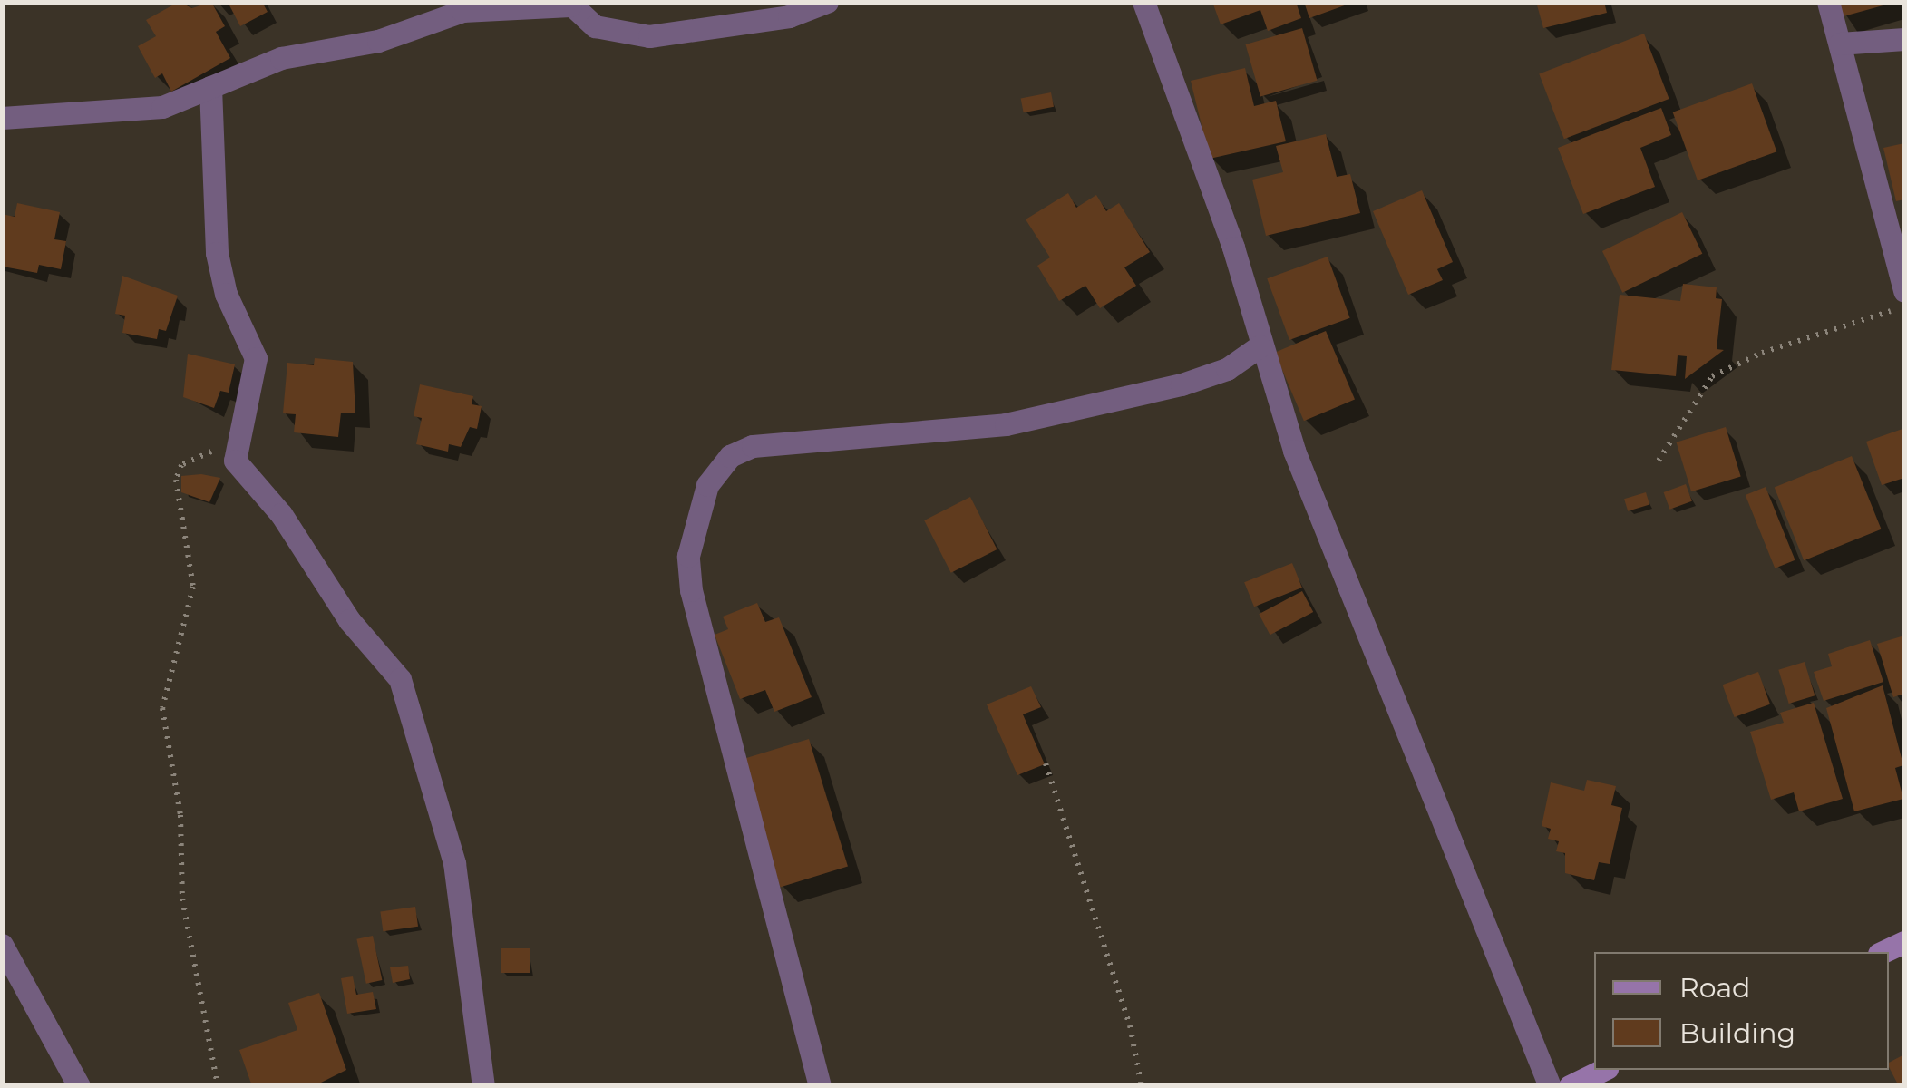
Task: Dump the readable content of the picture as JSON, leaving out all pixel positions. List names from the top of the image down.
{
  "legend": ["Road", "Building"]
}
